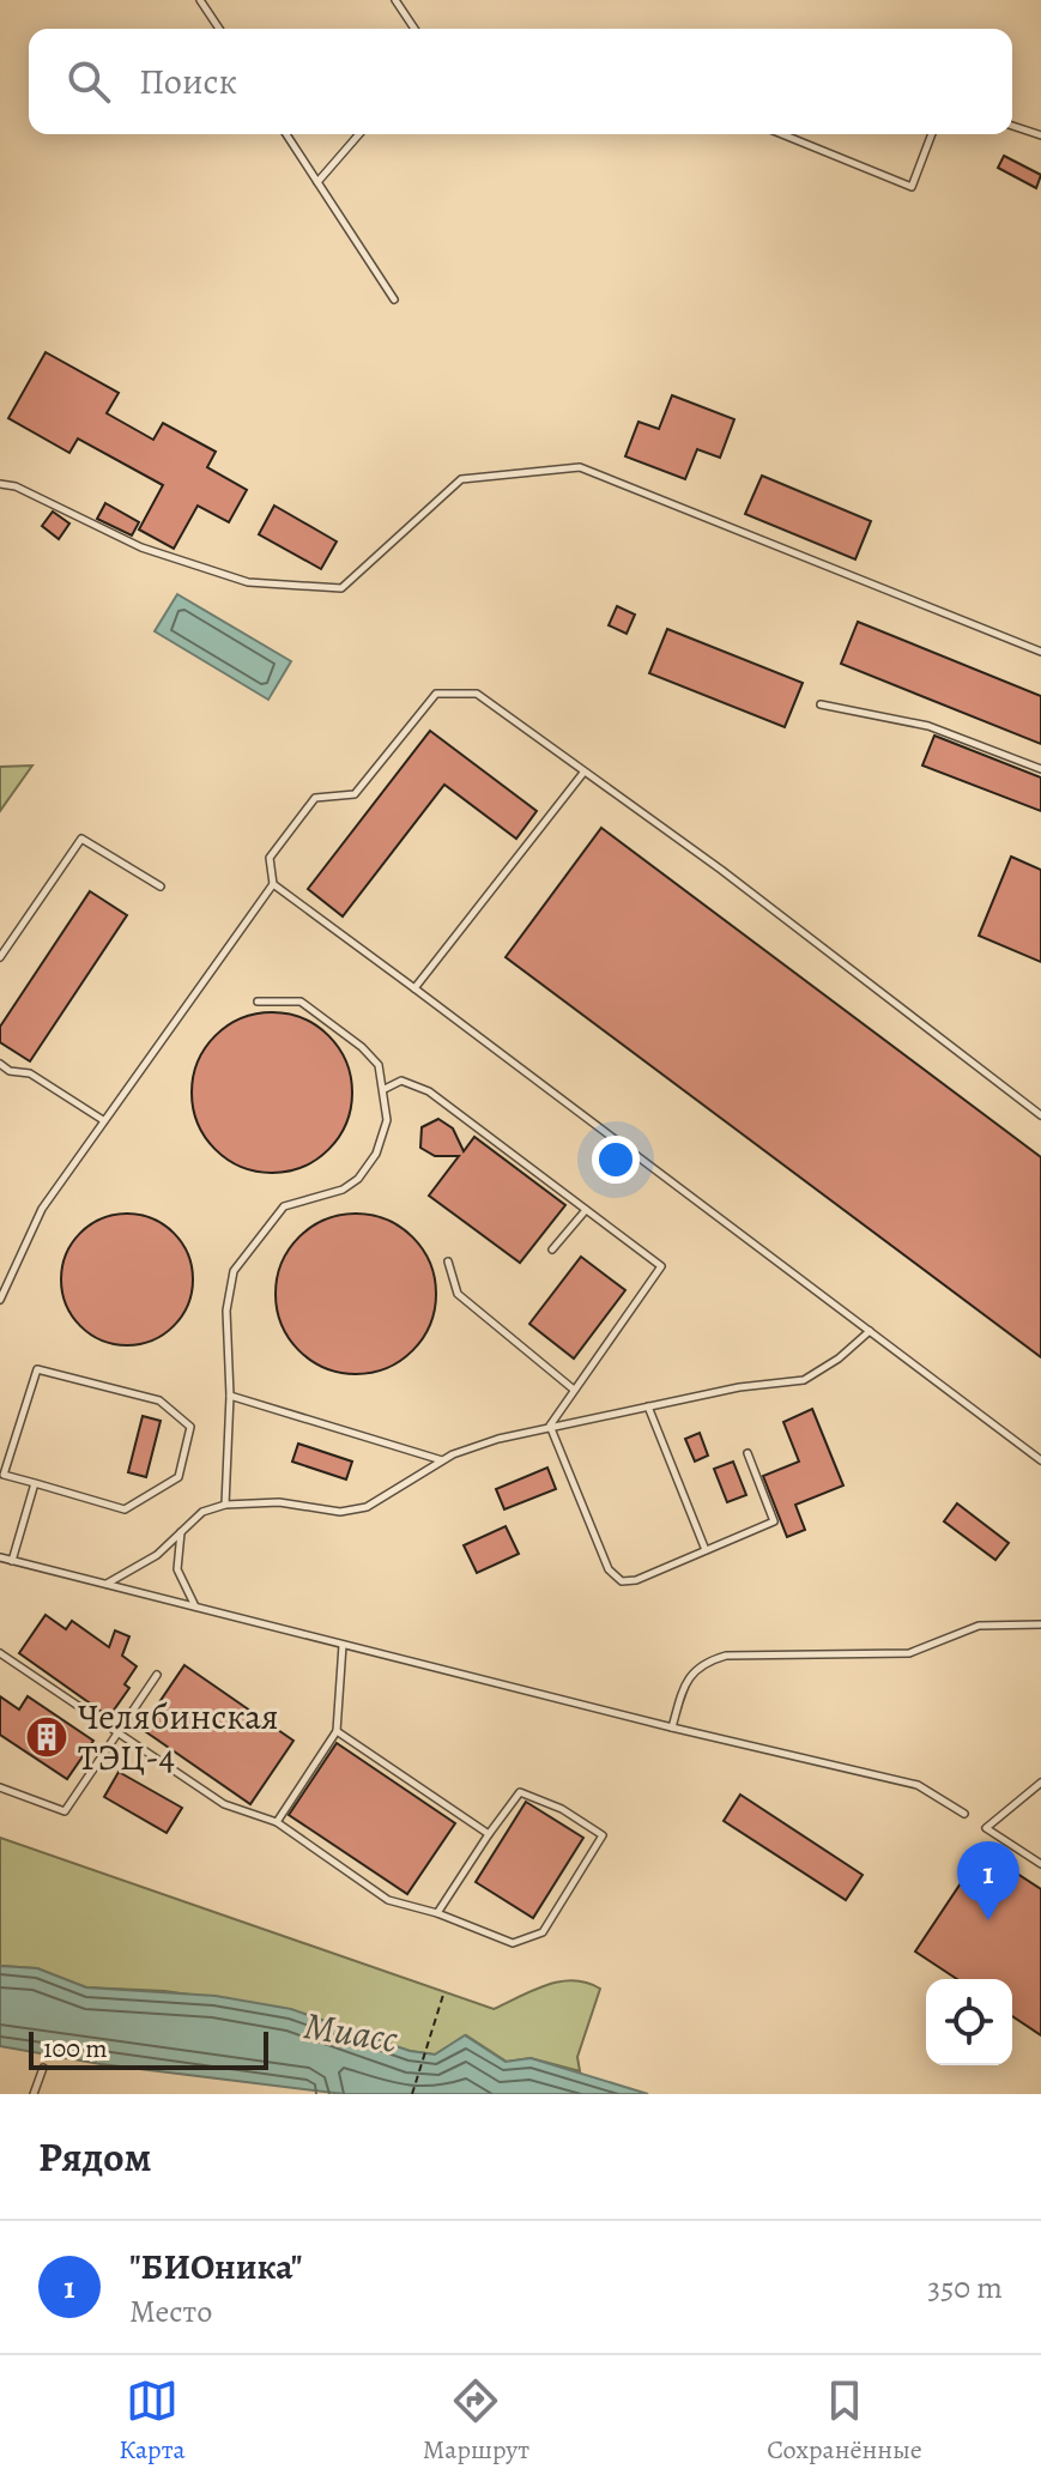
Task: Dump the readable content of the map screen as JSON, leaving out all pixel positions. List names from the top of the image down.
{
  "water": ["Миасс"],
  "places": {
    "building": ["Челябинская ТЭЦ-4"]
  },
  "scale_bar": "100 m",
  "page": {
    "search": "Поиск",
    "pins": "1",
    "scale": "100 m",
    "heading": "Рядом",
    "list": [
      {
        "mark": "1",
        "name": "\"БИОника\"",
        "note": "Место",
        "value": "350 m"
      }
    ],
    "nav": ["Карта", "Маршрут", "Сохранённые"]
  }
}
